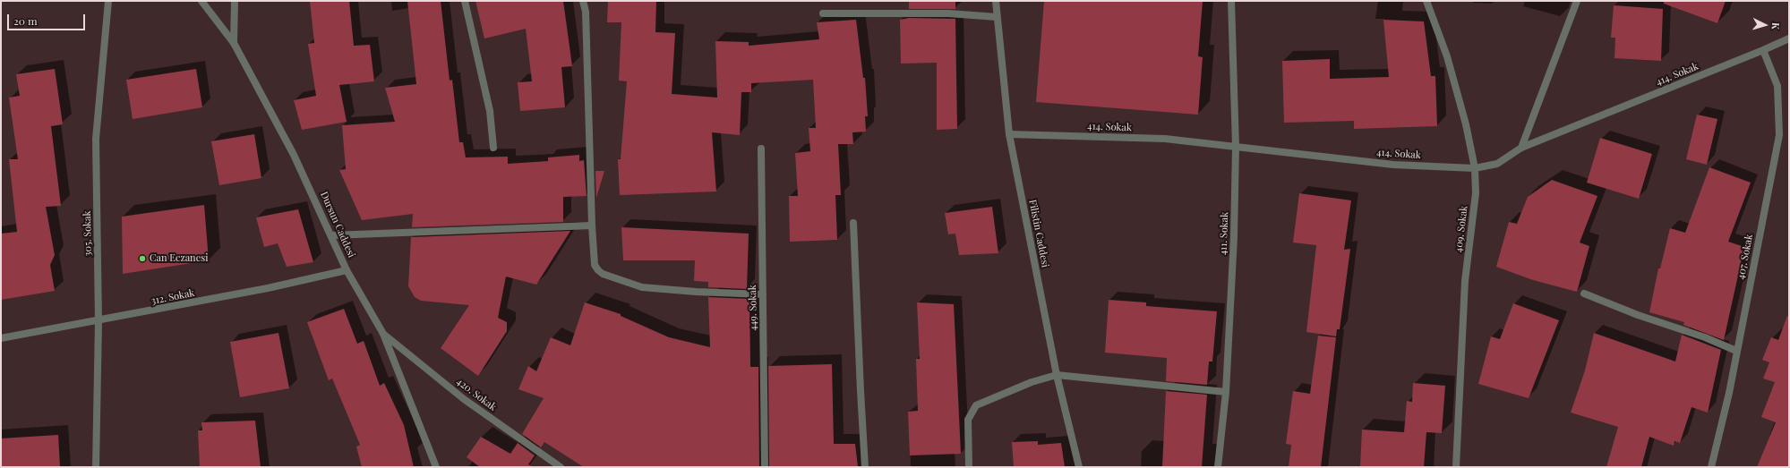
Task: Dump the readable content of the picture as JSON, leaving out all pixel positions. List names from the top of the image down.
{
  "streets": {
    "street": [
      "414. Sokak",
      "Dursun Caddesi",
      "409. Sokak",
      "305. Sokak",
      "Filistin Caddesi",
      "411. Sokak",
      "407. Sokak",
      "312. Sokak",
      "449. Sokak",
      "420. Sokak"
    ]
  },
  "crossings": [
    ["414. Sokak", "409. Sokak"],
    ["414. Sokak", "Filistin Caddesi"],
    ["414. Sokak", "411. Sokak"],
    ["414. Sokak", "407. Sokak"],
    ["Dursun Caddesi", "312. Sokak"],
    ["Dursun Caddesi", "420. Sokak"],
    ["305. Sokak", "312. Sokak"]
  ],
  "places": ["Can Eczanesi"],
  "scale_bar": "20 m",
  "north": "right"
}
